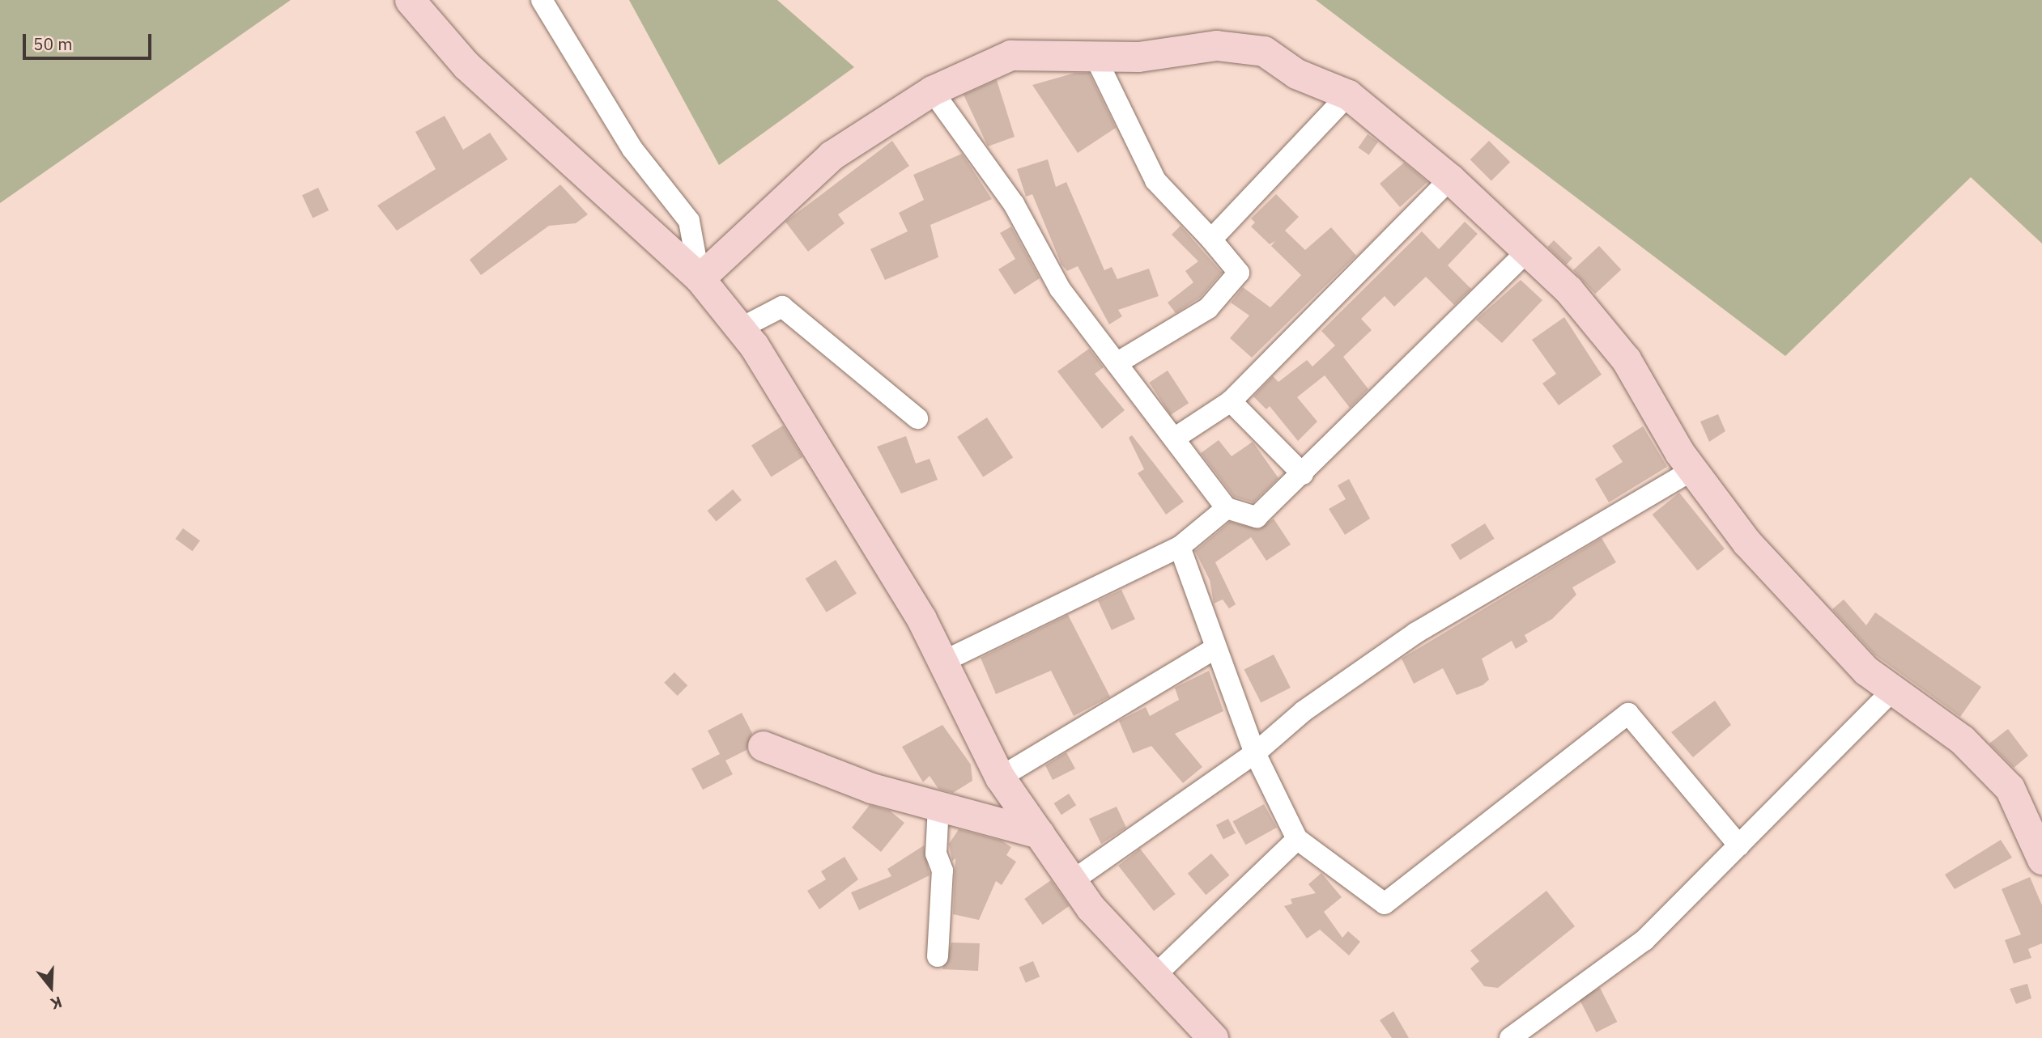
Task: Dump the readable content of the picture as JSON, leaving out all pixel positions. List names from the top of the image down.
{
  "scale_bar": "50 m",
  "north": "bottom"
}
